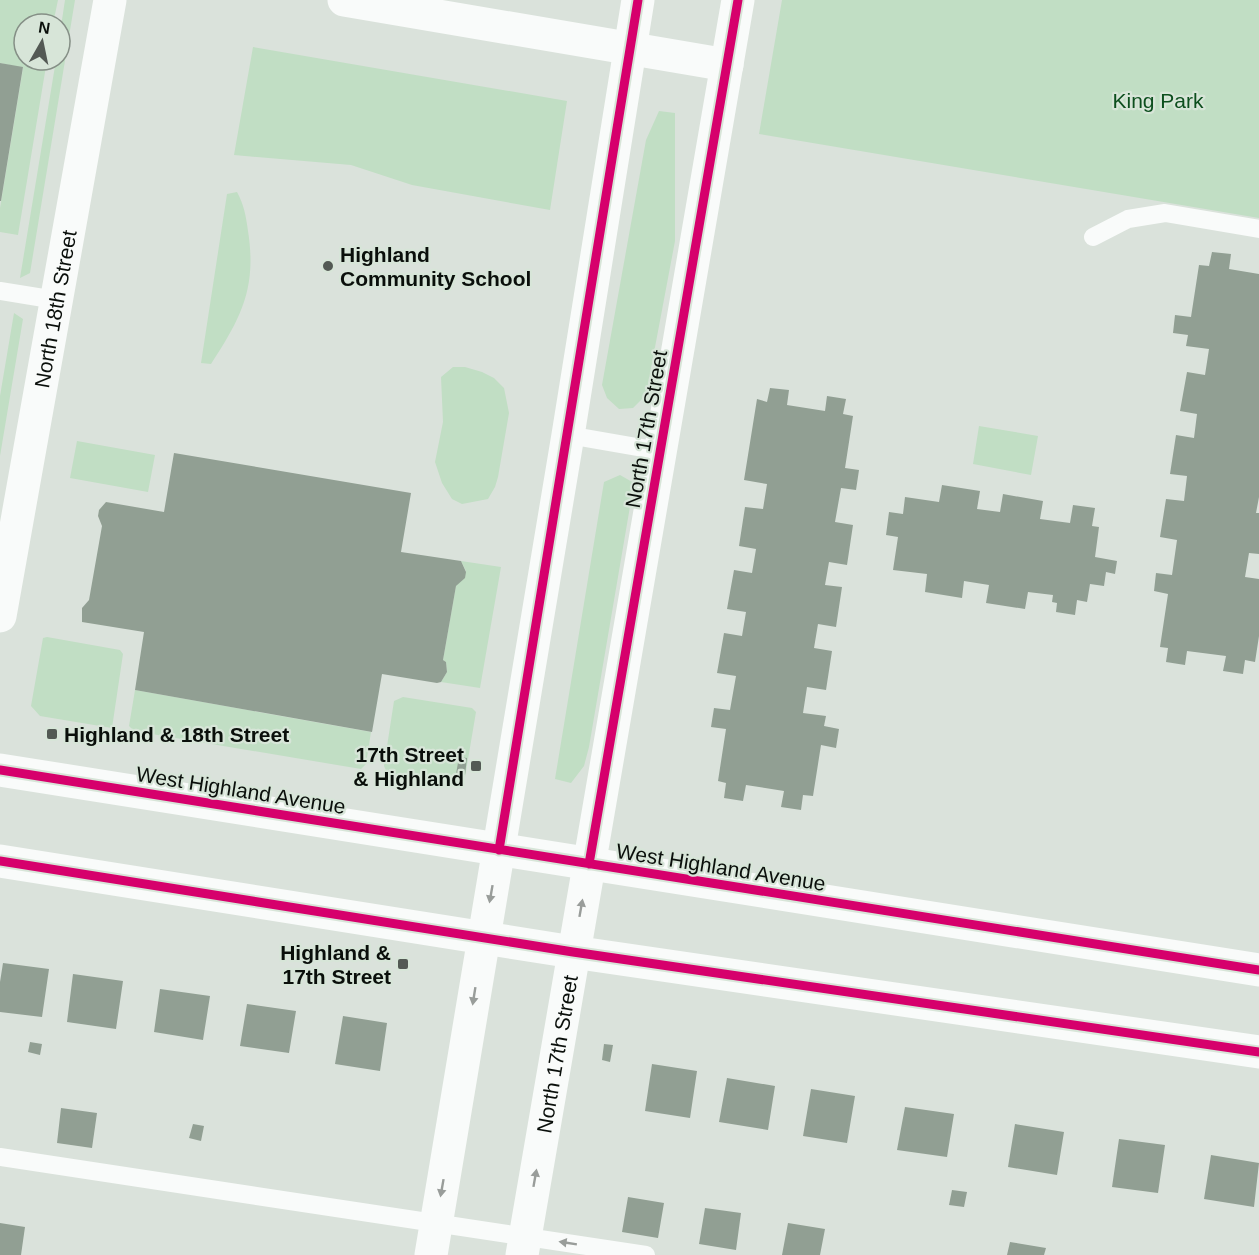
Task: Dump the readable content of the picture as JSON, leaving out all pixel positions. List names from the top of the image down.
{
  "streets": {
    "main road": ["North 18th Street", "North 17th Street", "West Highland Avenue"]
  },
  "crossings": [
    ["North 17th Street", "West Highland Avenue"]
  ],
  "parks": ["King Park"],
  "places": {
    "other": ["Highland Community School"],
    "transit": ["Highland & 18th Street", "17th Street & Highland", "Highland & 17th Street"]
  },
  "north": "top"
}
